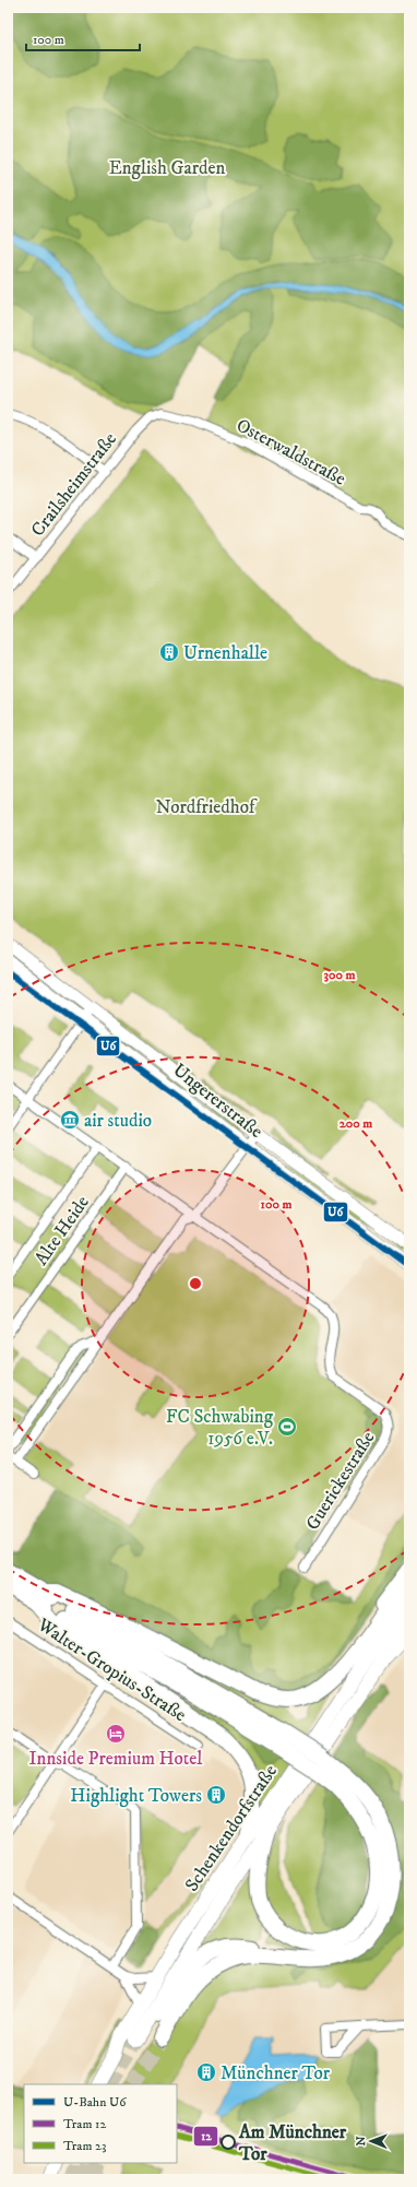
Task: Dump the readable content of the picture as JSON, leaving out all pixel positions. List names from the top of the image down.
{
  "streets": {
    "highway": ["Schenkendorfstraße"],
    "main road": ["Ungererstraße"],
    "street": [
      "Osterwaldstraße",
      "Crailsheimstraße",
      "Alte Heide",
      "Guerickestraße",
      "Walter-Gropius-Straße"
    ]
  },
  "crossings": [
    ["Osterwaldstraße", "Crailsheimstraße"]
  ],
  "parks": ["English Garden", "Nordfriedhof"],
  "places": {
    "building": ["Urnenhalle", "Highlight Towers", "Münchner Tor"],
    "museum": ["air studio"],
    "sports": ["FC Schwabing 1956 e.V."],
    "hotel": ["Innside Premium Hotel"],
    "other": ["Am Münchner Tor"]
  },
  "lines": ["metro line U6", "tram line 12", "tram line 23"],
  "legend": ["U-Bahn U6", "Tram 12", "Tram 23"],
  "scale_bar": "100 m",
  "north": "left",
  "rings": ["300 m", "200 m", "100 m"]
}
